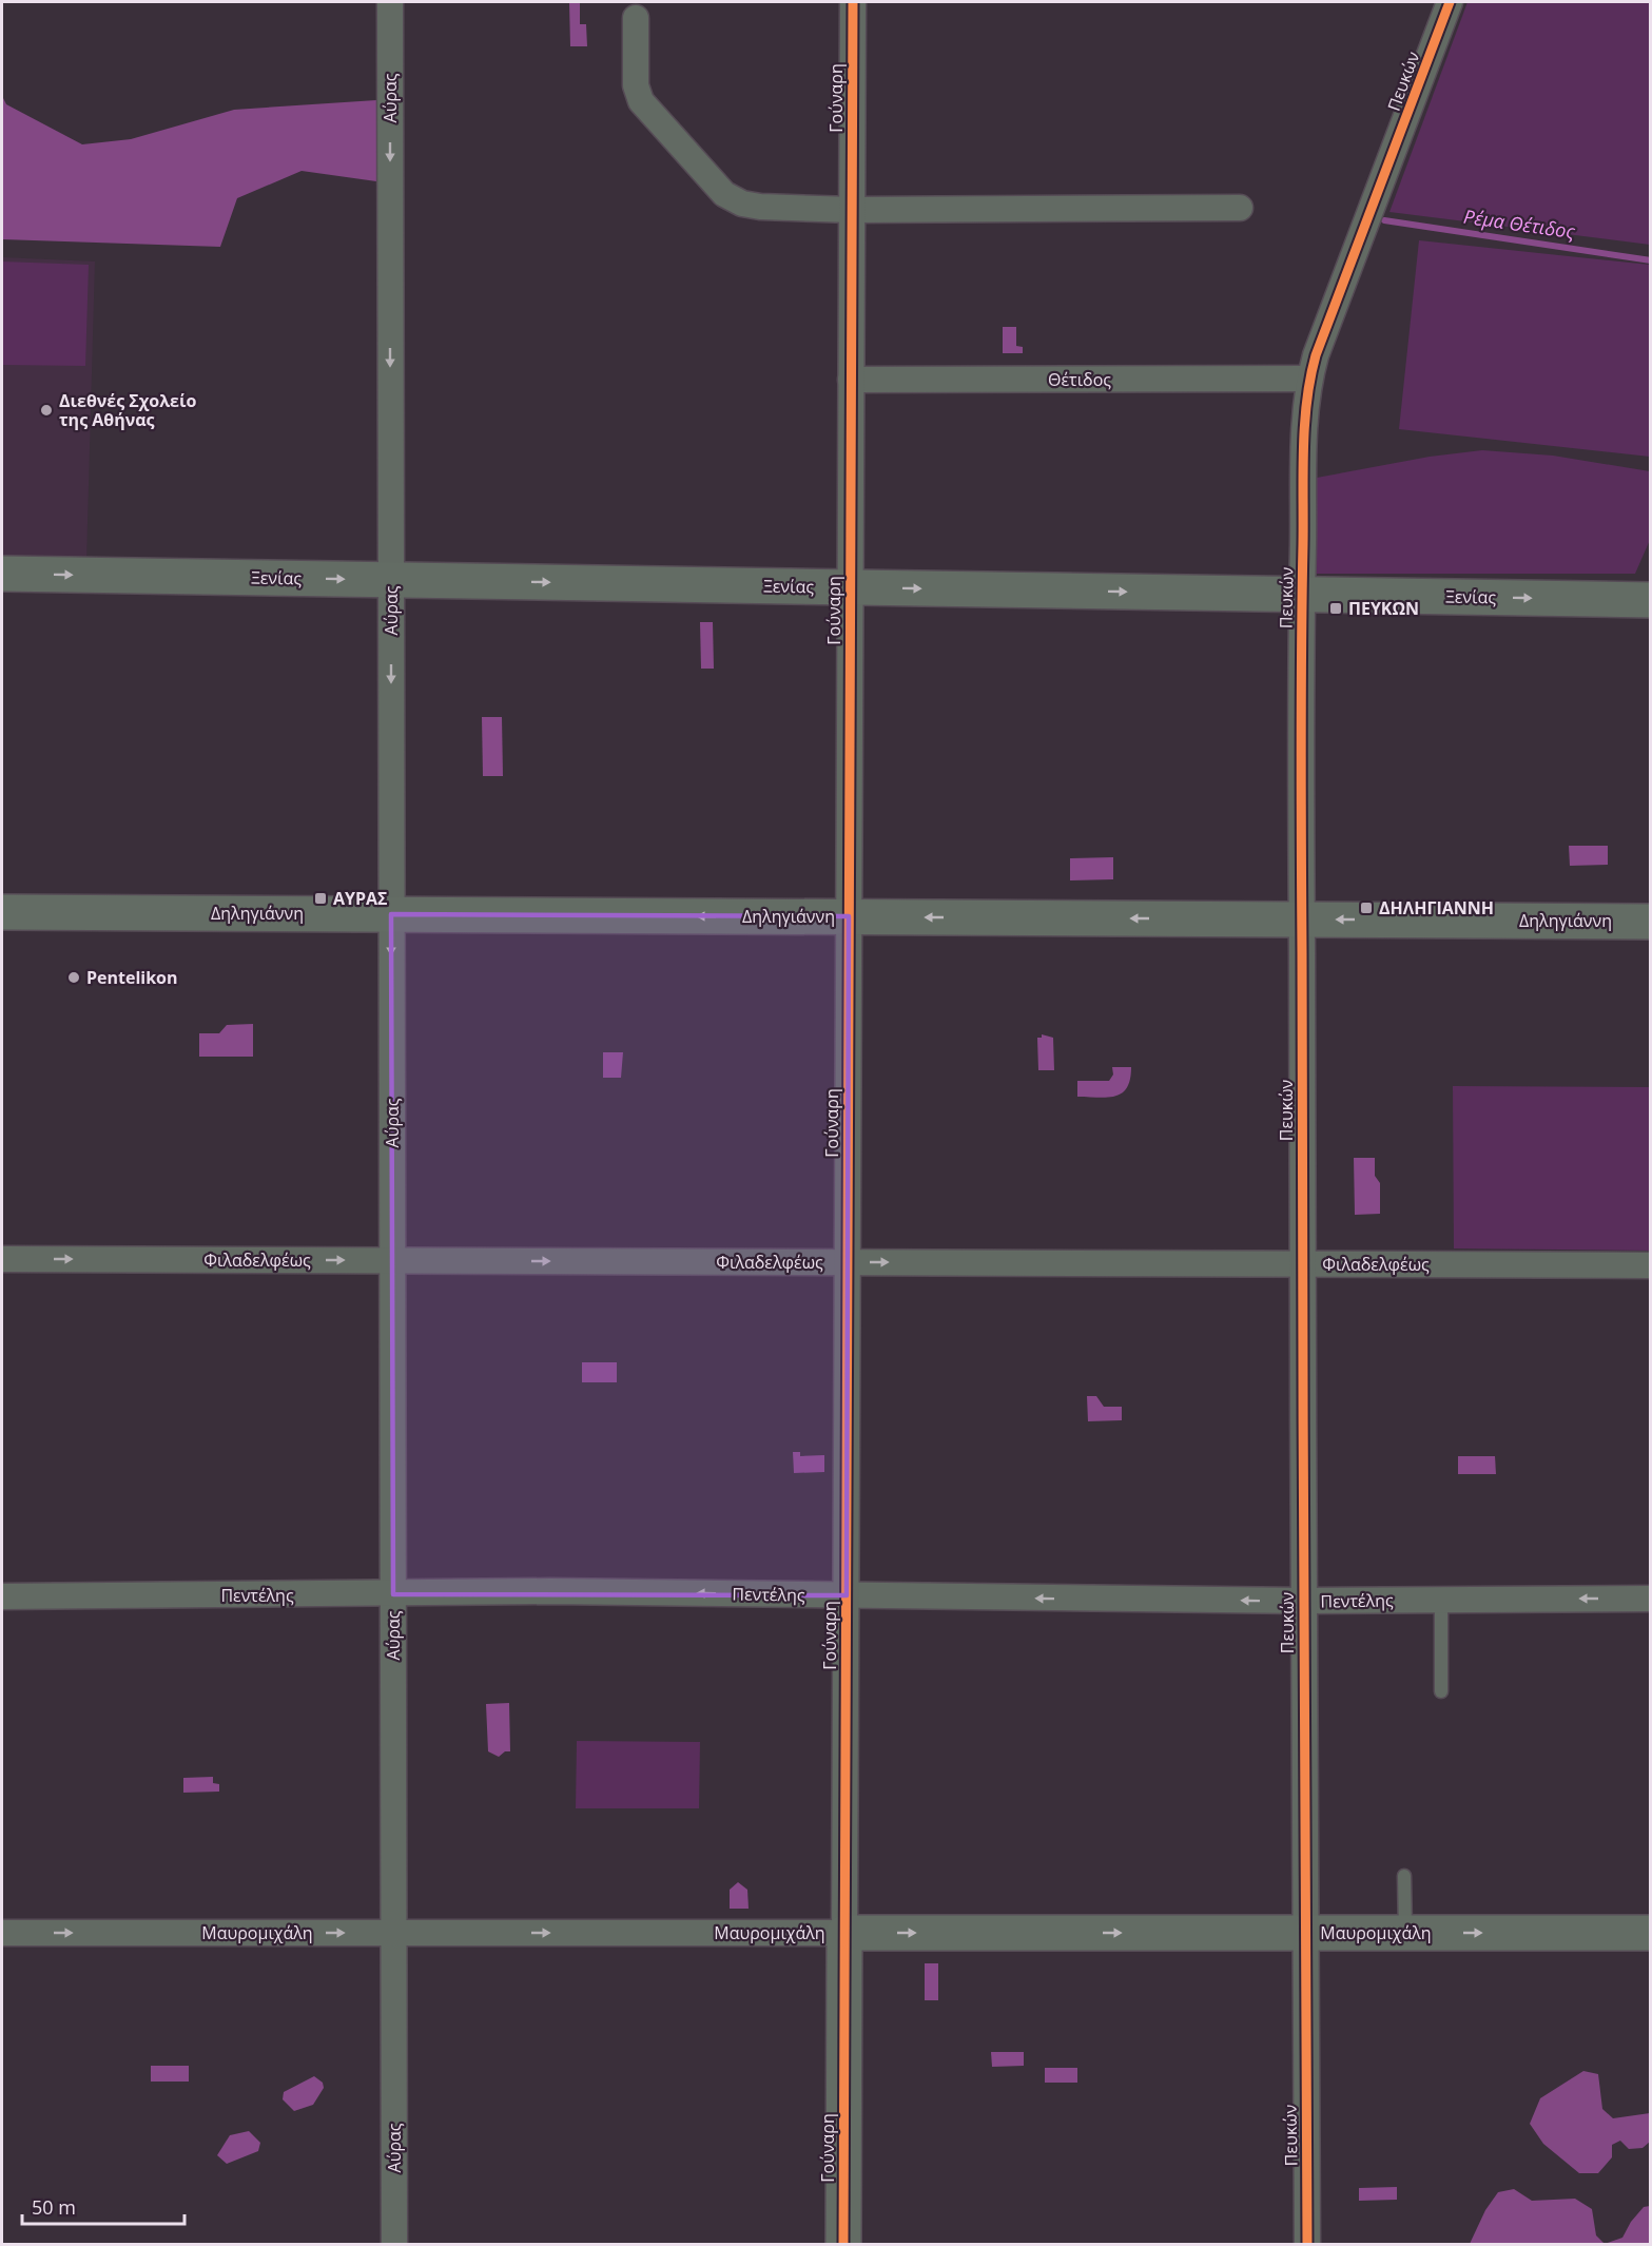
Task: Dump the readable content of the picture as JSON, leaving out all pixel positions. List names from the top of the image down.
{
  "streets": {
    "street": [
      "Πευκών",
      "Αύρας",
      "Γούναρη",
      "Θέτιδος",
      "Ξενίας",
      "Δηληγιάννη",
      "Φιλαδελφέως",
      "Πεντέλης",
      "Μαυρομιχάλη"
    ]
  },
  "crossings": [
    ["Πευκών", "Θέτιδος"],
    ["Πευκών", "Ξενίας"],
    ["Πευκών", "Δηληγιάννη"],
    ["Πευκών", "Φιλαδελφέως"],
    ["Πευκών", "Πεντέλης"],
    ["Πευκών", "Μαυρομιχάλη"],
    ["Αύρας", "Ξενίας"],
    ["Αύρας", "Δηληγιάννη"],
    ["Αύρας", "Φιλαδελφέως"],
    ["Αύρας", "Πεντέλης"],
    ["Αύρας", "Μαυρομιχάλη"],
    ["Γούναρη", "Θέτιδος"],
    ["Γούναρη", "Ξενίας"],
    ["Γούναρη", "Δηληγιάννη"],
    ["Γούναρη", "Φιλαδελφέως"],
    ["Γούναρη", "Πεντέλης"],
    ["Γούναρη", "Μαυρομιχάλη"]
  ],
  "one_way": [
    "Αύρας",
    "Ξενίας",
    "Δηληγιάννη",
    "Φιλαδελφέως",
    "Πεντέλης",
    "Μαυρομιχάλη"
  ],
  "water": ["Ρέμα Θέτιδος"],
  "places": {
    "other": ["Διεθνές Σχολείο της Αθήνας", "Pentelikon"],
    "transit": ["ΠΕΥΚΩΝ", "ΑΥΡΑΣ", "ΔΗΛΗΓΙΑΝΝΗ"]
  },
  "scale_bar": "50 m"
}
